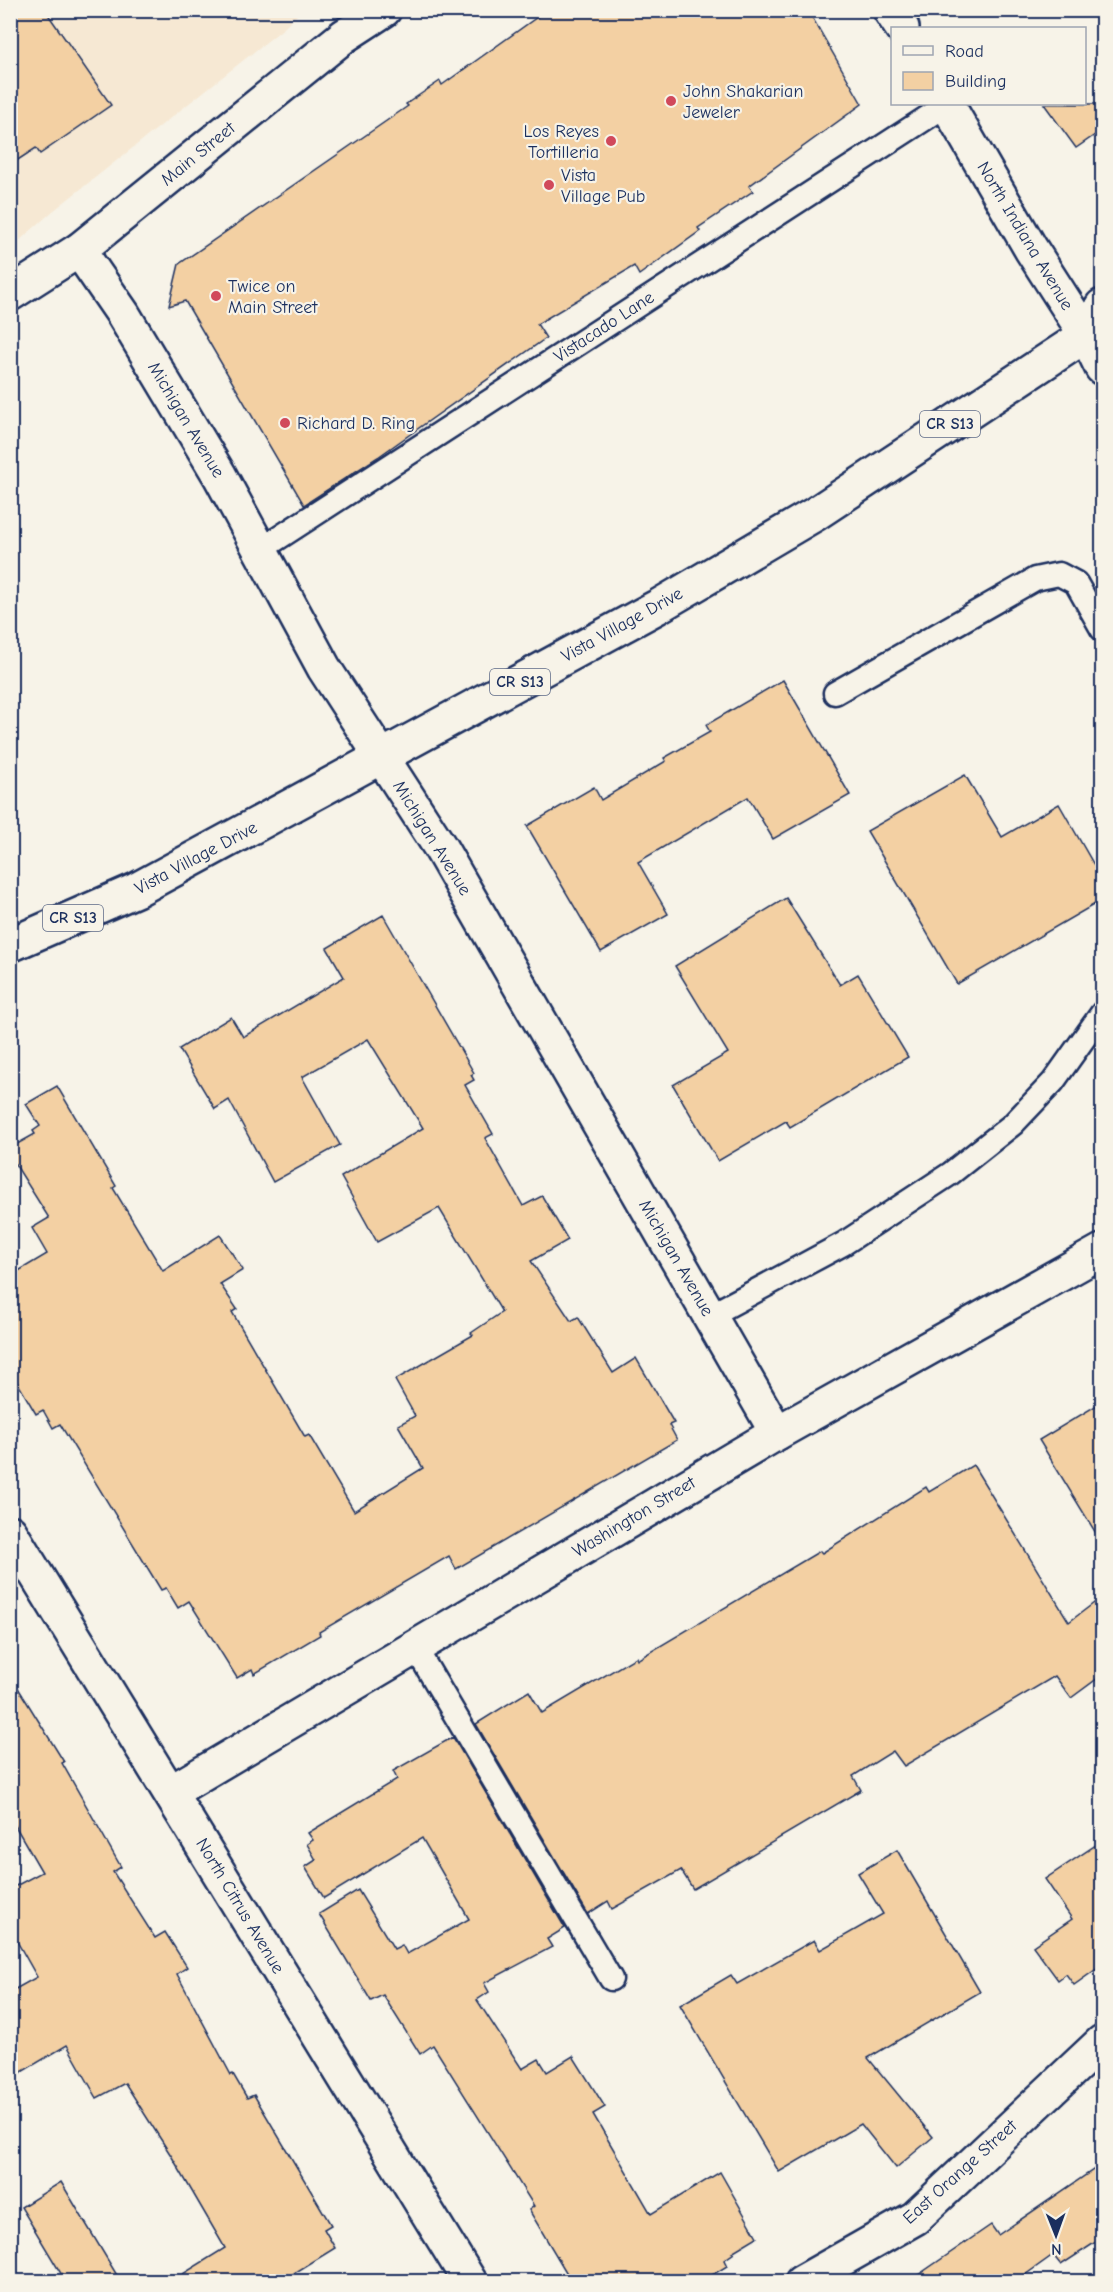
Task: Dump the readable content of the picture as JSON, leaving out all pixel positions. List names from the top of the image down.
{
  "streets": {
    "street": [
      "Main Street",
      "North Indiana Avenue",
      "Michigan Avenue",
      "CR S13",
      "Vista Village Drive",
      "Washington Street",
      "North Citrus Avenue",
      "East Orange Street"
    ],
    "lane": ["Vistacado Lane"]
  },
  "crossings": [
    ["Main Street", "Michigan Avenue"],
    ["North Indiana Avenue", "Vista Village Drive"],
    ["Vistacado Lane", "Michigan Avenue"],
    ["Michigan Avenue", "Vista Village Drive"],
    ["Michigan Avenue", "Washington Street"],
    ["Washington Street", "North Citrus Avenue"]
  ],
  "places": [
    "John Shakarian Jeweler",
    "Los Reyes Tortilleria",
    "Vista Village Pub",
    "Twice on Main Street",
    "Richard D. Ring"
  ],
  "legend": ["Road", "Building"],
  "north": "bottom"
}
